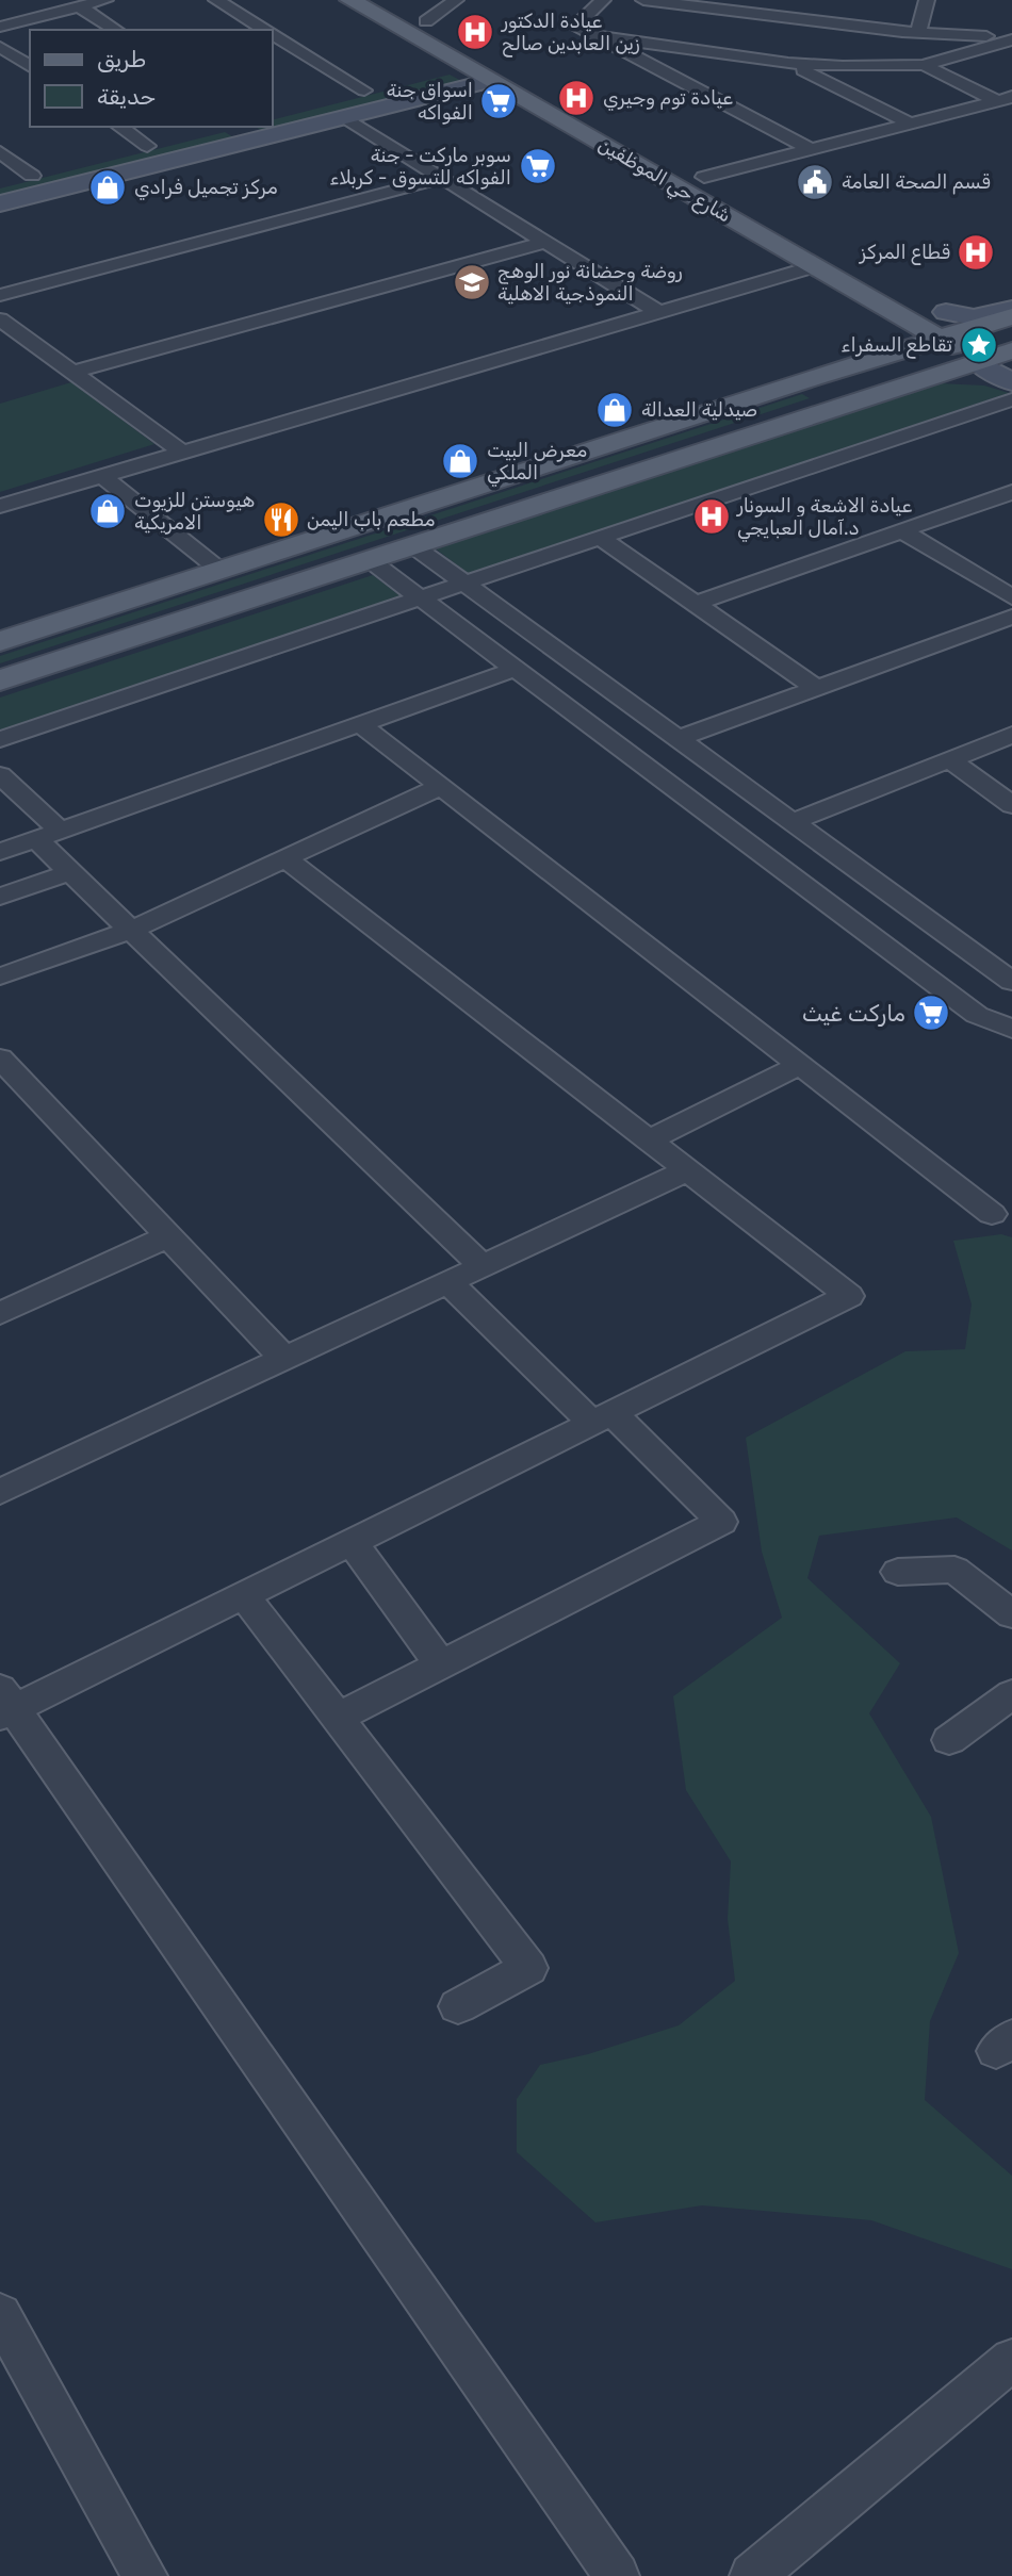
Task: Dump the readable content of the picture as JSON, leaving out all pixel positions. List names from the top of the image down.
{
  "streets": {
    "main road": ["شارع حي الموظفين"]
  },
  "places": {
    "hospital": [
      "عيادة الدكتور زين العابدين صالح",
      "عيادة توم وجيري",
      "قطاع المركز",
      "عيادة الاشعة و السونار د.آمال العبايجي"
    ],
    "supermarket": ["اسواق جنة الفواكه", "سوبر ماركت - جنة الفواكه للتسوق - كربلاء", "ماركت غيث"],
    "public building": ["قسم الصحة العامة"],
    "shop": [
      "مركز تجميل فرادي",
      "صيدلية العدالة",
      "معرض البيت الملكي",
      "هيوستن للزيوت الامريكية"
    ],
    "school or university": ["روضة وحضانة نور الوهج النموذجية الاهلية"],
    "place": ["تقاطع السفراء"],
    "restaurant": ["مطعم باب اليمن"]
  },
  "legend": ["طريق", "حديقة"]
}
